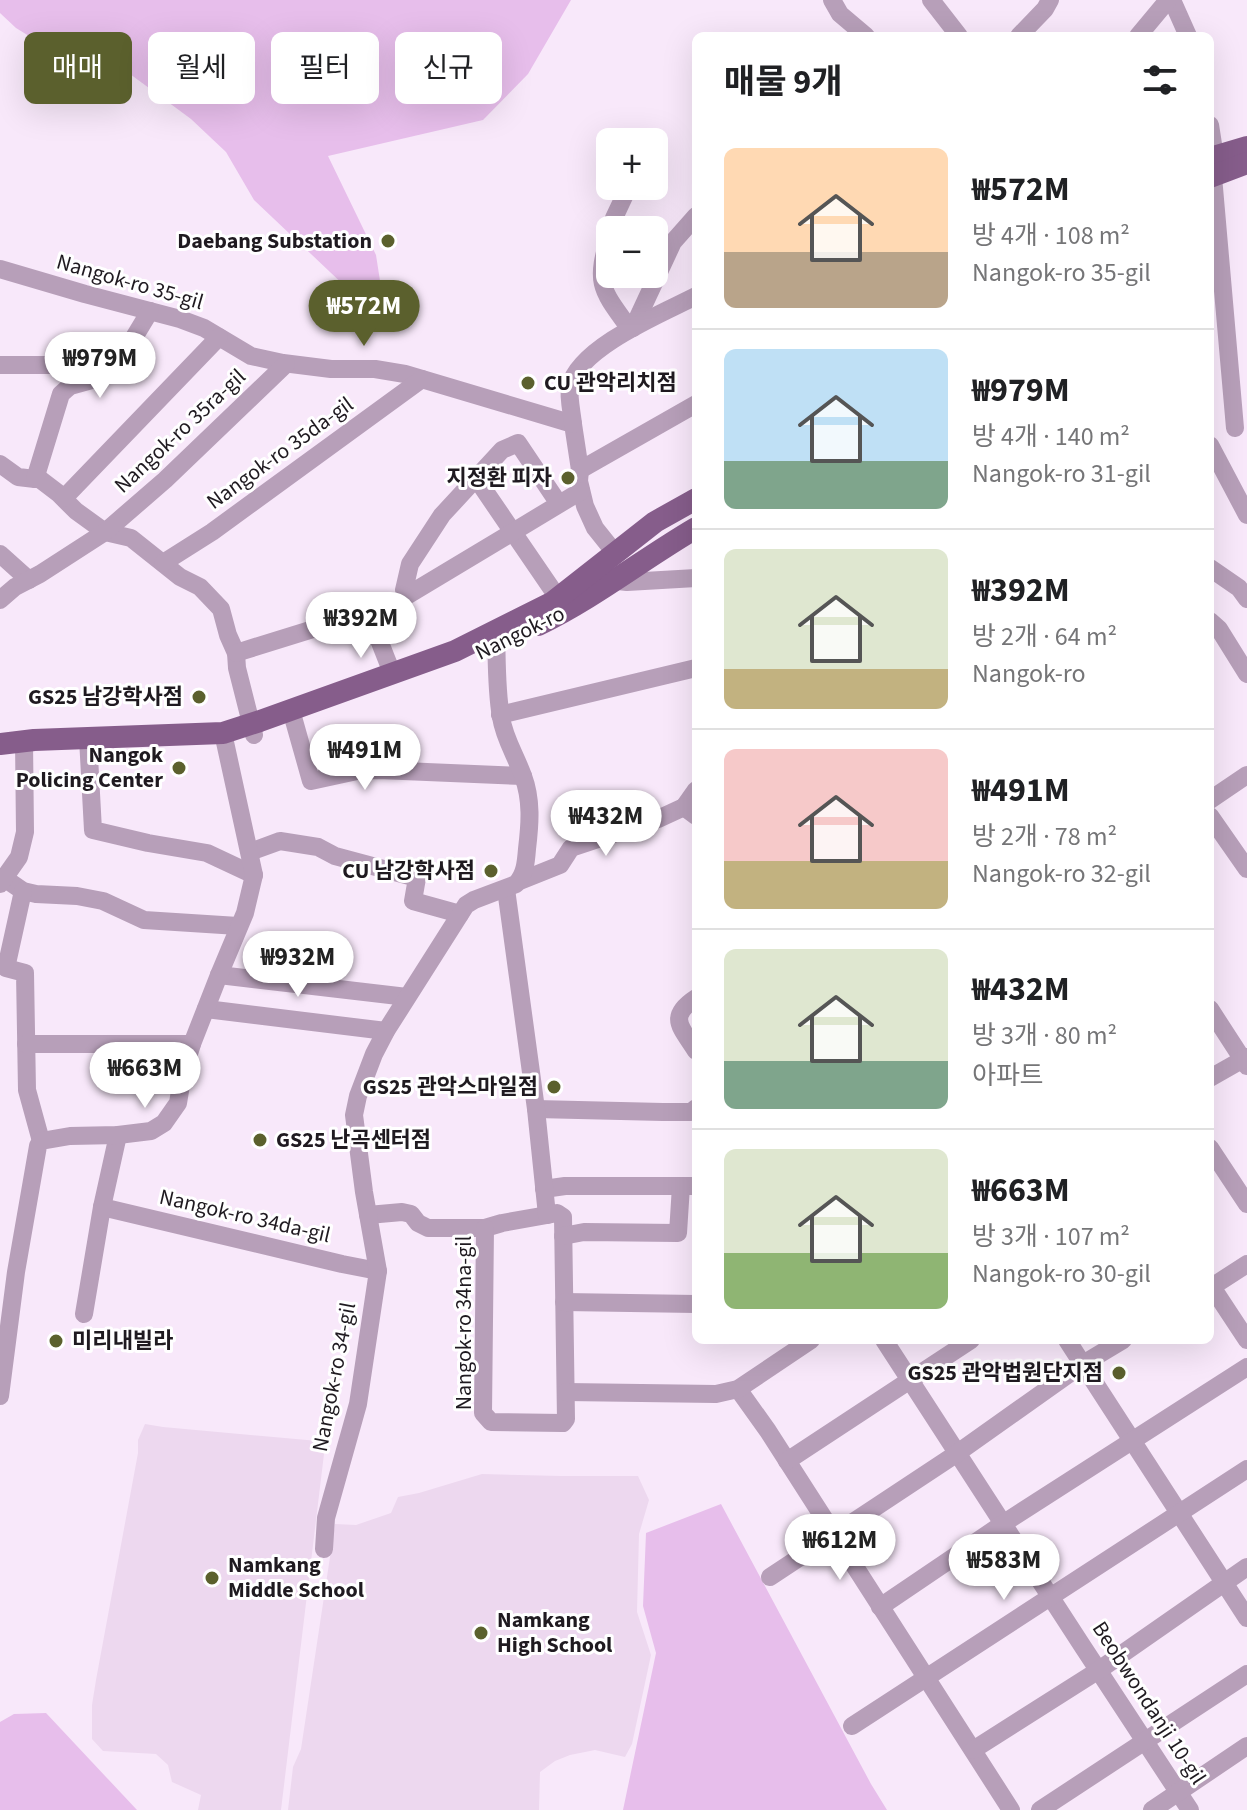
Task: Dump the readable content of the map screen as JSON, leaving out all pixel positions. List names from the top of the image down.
{
  "streets": {
    "main road": ["Nangok-ro"],
    "street": [
      "Nangok-ro 35-gil",
      "Nangok-ro 35ra-gil",
      "Nangok-ro 35da-gil",
      "Nangok-ro 34da-gil",
      "Nangok-ro 34na-gil",
      "Nangok-ro 34-gil",
      "Beobwondanji 10-gil"
    ]
  },
  "crossings": [
    ["Nangok-ro 35-gil", "Nangok-ro 35ra-gil"],
    ["Nangok-ro 35-gil", "Nangok-ro 35da-gil"],
    ["Nangok-ro 34da-gil", "Nangok-ro 34-gil"]
  ],
  "places": [
    "Daebang Substation",
    "CU 관악리치점",
    "지정환 피자",
    "GS25 남강학사점",
    "Nangok Policing Center",
    "CU 남강학사점",
    "GS25 관악스마일점",
    "GS25 난곡센터점",
    "미리내빌라",
    "GS25 관악법원단지점",
    "Namkang Middle School",
    "Namkang High School"
  ],
  "page": {
    "chip": [
      "매매",
      "월세",
      "필터",
      "신규"
    ],
    "heading": "매물 9개",
    "map_buttons": ["+", "−"],
    "list": [
      {
        "name": "₩572M",
        "note": "방 4개 · 108 m² · Nangok-ro 35-gil"
      },
      {
        "name": "₩979M",
        "note": "방 4개 · 140 m² · Nangok-ro 31-gil"
      },
      {
        "name": "₩392M",
        "note": "방 2개 · 64 m² · Nangok-ro"
      },
      {
        "name": "₩491M",
        "note": "방 2개 · 78 m² · Nangok-ro 32-gil"
      },
      {
        "name": "₩432M",
        "note": "방 3개 · 80 m² · 아파트"
      },
      {
        "name": "₩663M",
        "note": "방 3개 · 107 m² · Nangok-ro 30-gil"
      }
    ],
    "price": [
      "₩572M",
      "₩979M",
      "₩392M",
      "₩491M",
      "₩432M",
      "₩932M",
      "₩663M",
      "₩612M",
      "₩583M"
    ]
  }
}
